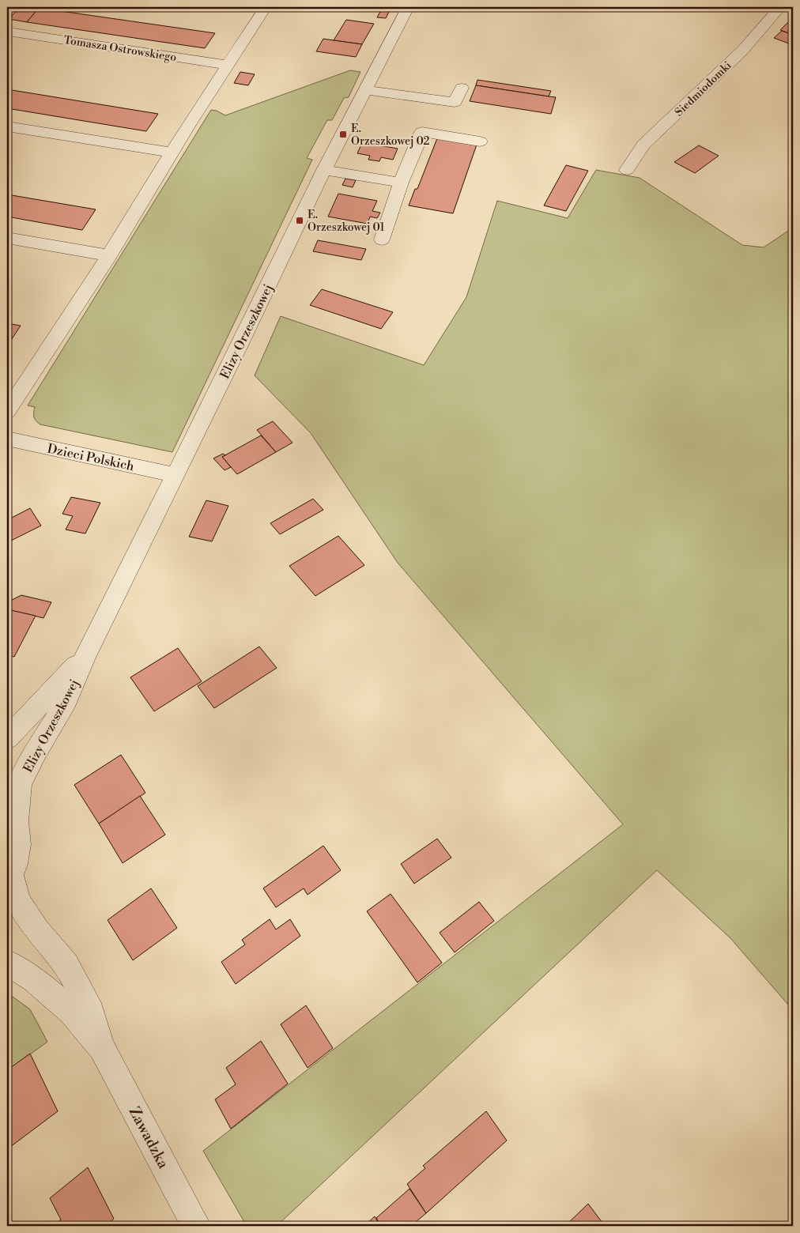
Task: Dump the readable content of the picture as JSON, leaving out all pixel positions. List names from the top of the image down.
{
  "streets": {
    "street": [
      "Tomasza Ostrowskiego",
      "Siedmiodomki",
      "Elizy Orzeszkowej",
      "Dzieci Polskich",
      "Zawadzka"
    ]
  },
  "crossings": [
    ["Elizy Orzeszkowej", "Dzieci Polskich"],
    ["Elizy Orzeszkowej", "Zawadzka"]
  ],
  "places": {
    "transit": ["E. Orzeszkowej 02", "E. Orzeszkowej 01"]
  }
}
